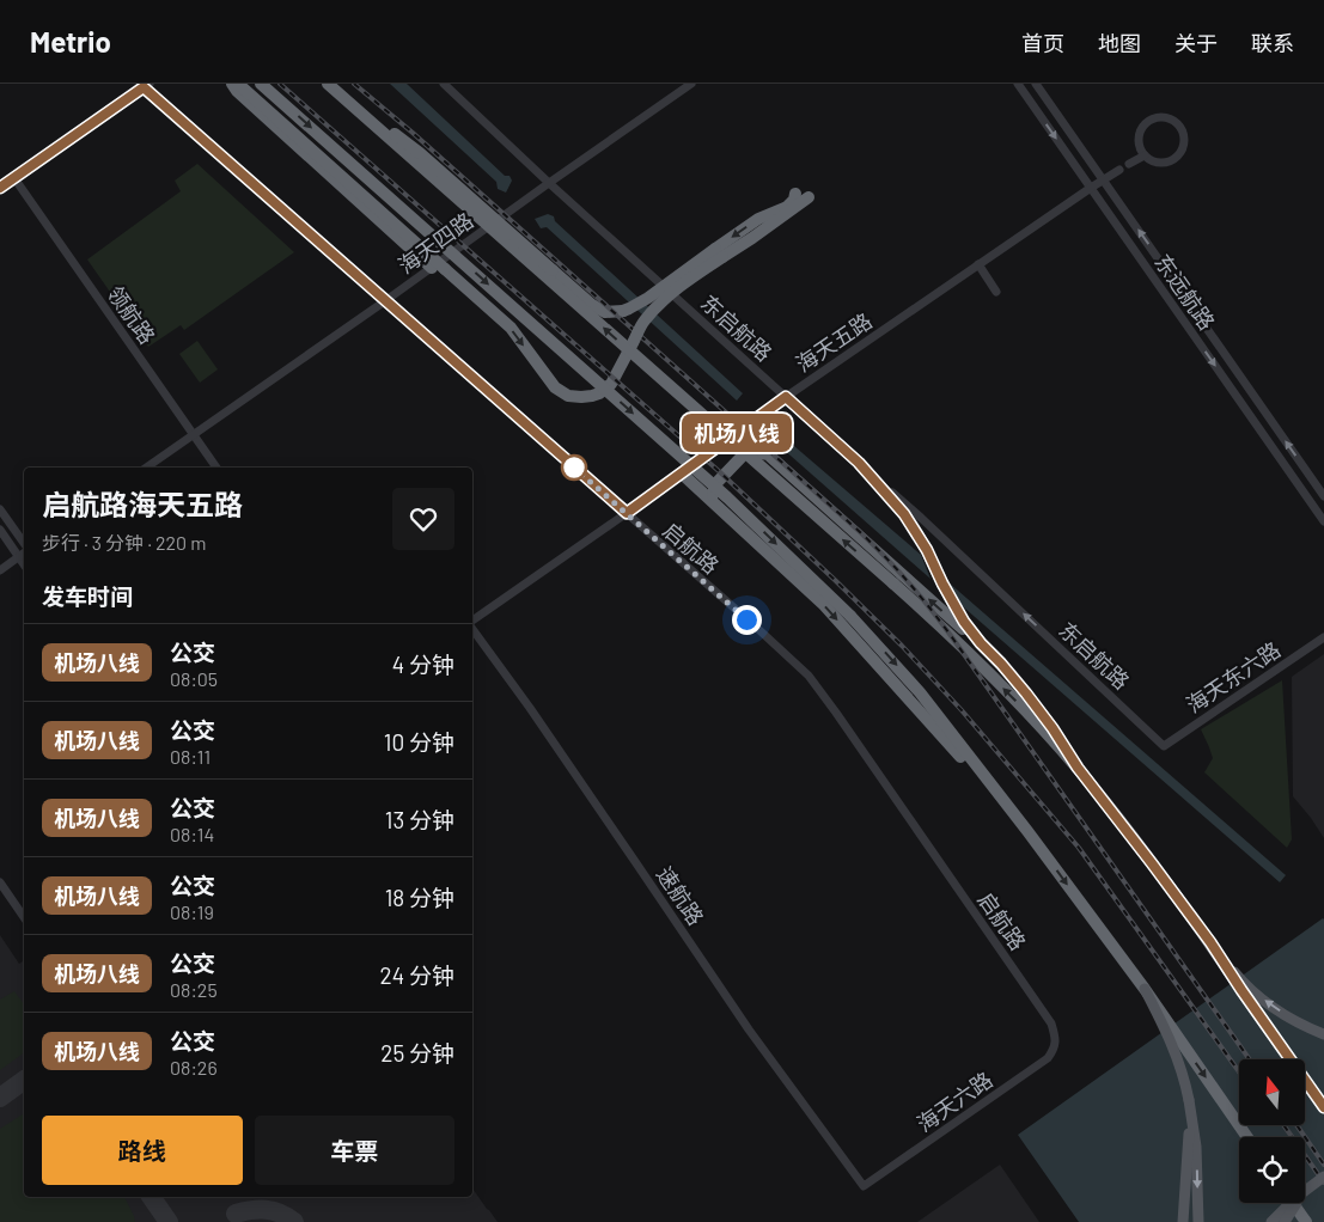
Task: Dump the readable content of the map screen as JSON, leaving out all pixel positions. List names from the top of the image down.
{
  "streets": {
    "street": [
      "海天四路",
      "东远航路",
      "领航路",
      "东启航路",
      "海天五路",
      "启航路",
      "海天东六路",
      "速航路",
      "海天六路"
    ]
  },
  "crossings": [
    ["海天四路", "领航路"],
    ["海天四路", "东启航路"],
    ["海天四路", "启航路"],
    ["东远航路", "海天五路"],
    ["东启航路", "海天五路"],
    ["东启航路", "海天东六路"],
    ["海天五路", "启航路"],
    ["启航路", "海天六路"],
    ["速航路", "海天六路"]
  ],
  "one_way": ["东启航路"],
  "lines": ["bus line 机场八线"],
  "north": "top",
  "page": {
    "header": "Metrio",
    "nav": [
      "首页",
      "地图",
      "关于",
      "联系"
    ],
    "on_map": "机场八线",
    "heading": [
      ["启航路海天五路", "步行 · 3 分钟 · 220 m"],
      "发车时间"
    ],
    "list": [
      {
        "mark": "机场八线",
        "name": "公交",
        "note": "08:05",
        "value": "4 分钟"
      },
      {
        "mark": "机场八线",
        "name": "公交",
        "note": "08:11",
        "value": "10 分钟"
      },
      {
        "mark": "机场八线",
        "name": "公交",
        "note": "08:14",
        "value": "13 分钟"
      },
      {
        "mark": "机场八线",
        "name": "公交",
        "note": "08:19",
        "value": "18 分钟"
      },
      {
        "mark": "机场八线",
        "name": "公交",
        "note": "08:25",
        "value": "24 分钟"
      },
      {
        "mark": "机场八线",
        "name": "公交",
        "note": "08:26",
        "value": "25 分钟"
      }
    ],
    "buttons": ["路线", "车票"]
  }
}
